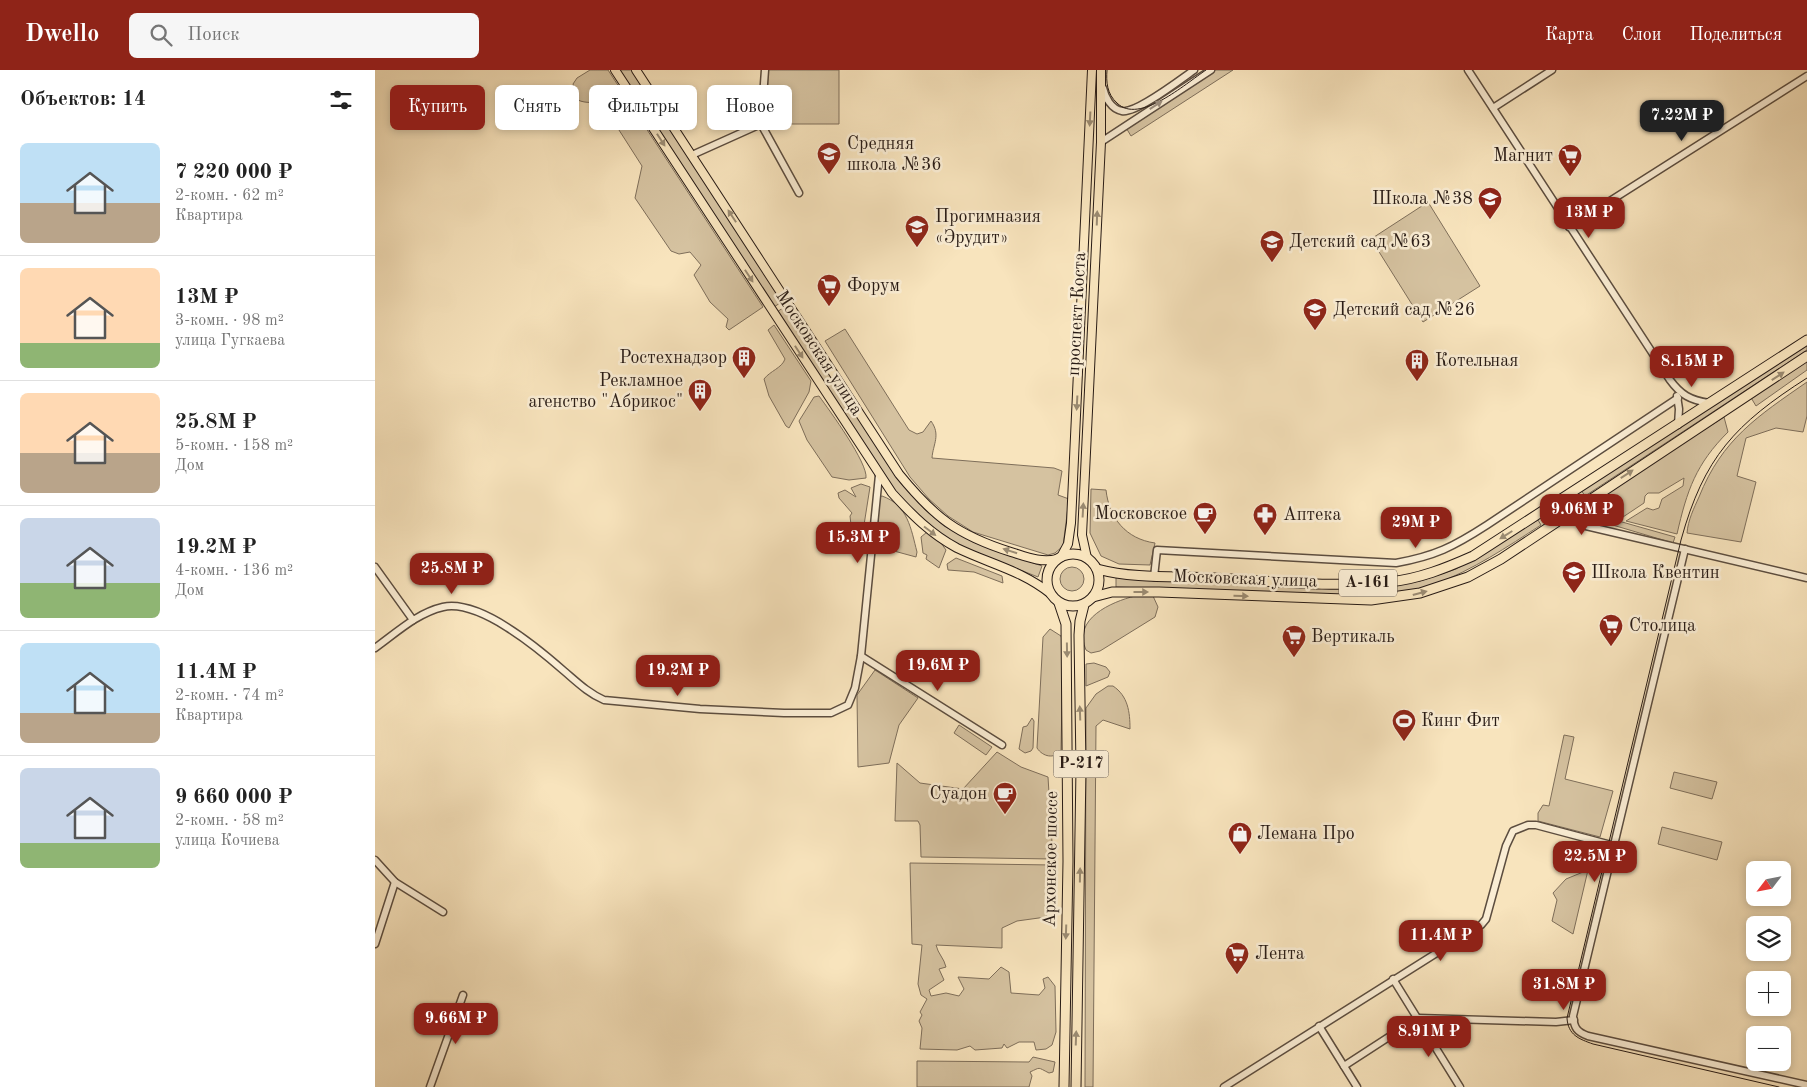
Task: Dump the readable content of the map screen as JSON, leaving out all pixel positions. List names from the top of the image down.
{
  "streets": {
    "highway": [
      "Московская улица",
      "А-161",
      "Р-217",
      "Архонское шоссе"
    ],
    "main road": ["проспект Коста"]
  },
  "crossings": [
    ["проспект Коста", "Московская улица"],
    ["проспект Коста", "Архонское шоссе"],
    ["Московская улица", "Архонское шоссе"]
  ],
  "places": {
    "school or university": [
      "Средняя школа №36",
      "Школа №38",
      "Прогимназия «Эрудит»",
      "Детский сад №63",
      "Детский сад №26",
      "Школа Квентин"
    ],
    "supermarket": [
      "Магнит",
      "Форум",
      "Столица",
      "Вертикаль",
      "Лента"
    ],
    "building": ["Ростехнадзор", "Котельная", "Рекламное агенство \"Абрикос\""],
    "cafe": ["Московское", "Суадон"],
    "pharmacy": ["Аптека"],
    "sports": ["Кинг Фит"],
    "shop": ["Лемана Про"]
  },
  "north": "bottom left",
  "page": {
    "header": "Dwello",
    "search": "Поиск",
    "nav": ["Карта", "Слои", "Поделиться"],
    "heading": "Объектов: 14",
    "chip": [
      "Купить",
      "Снять",
      "Фильтры",
      "Новое"
    ],
    "price": [
      "7.22M ₽",
      "13M ₽",
      "8.15M ₽",
      "9.06M ₽",
      "29M ₽",
      "15.3M ₽",
      "25.8M ₽",
      "19.6M ₽",
      "19.2M ₽",
      "22.5M ₽",
      "11.4M ₽",
      "31.8M ₽",
      "9.66M ₽",
      "8.91M ₽"
    ],
    "list": [
      {
        "name": "7 220 000 ₽",
        "note": "2-комн. · 62 m² · Квартира"
      },
      {
        "name": "13M ₽",
        "note": "3-комн. · 98 m² · улица Гугкаева"
      },
      {
        "name": "25.8M ₽",
        "note": "5-комн. · 158 m² · Дом"
      },
      {
        "name": "19.2M ₽",
        "note": "4-комн. · 136 m² · Дом"
      },
      {
        "name": "11.4M ₽",
        "note": "2-комн. · 74 m² · Квартира"
      },
      {
        "name": "9 660 000 ₽",
        "note": "2-комн. · 58 m² · улица Кочиева"
      }
    ],
    "map_buttons": ["+", "−"]
  }
}
